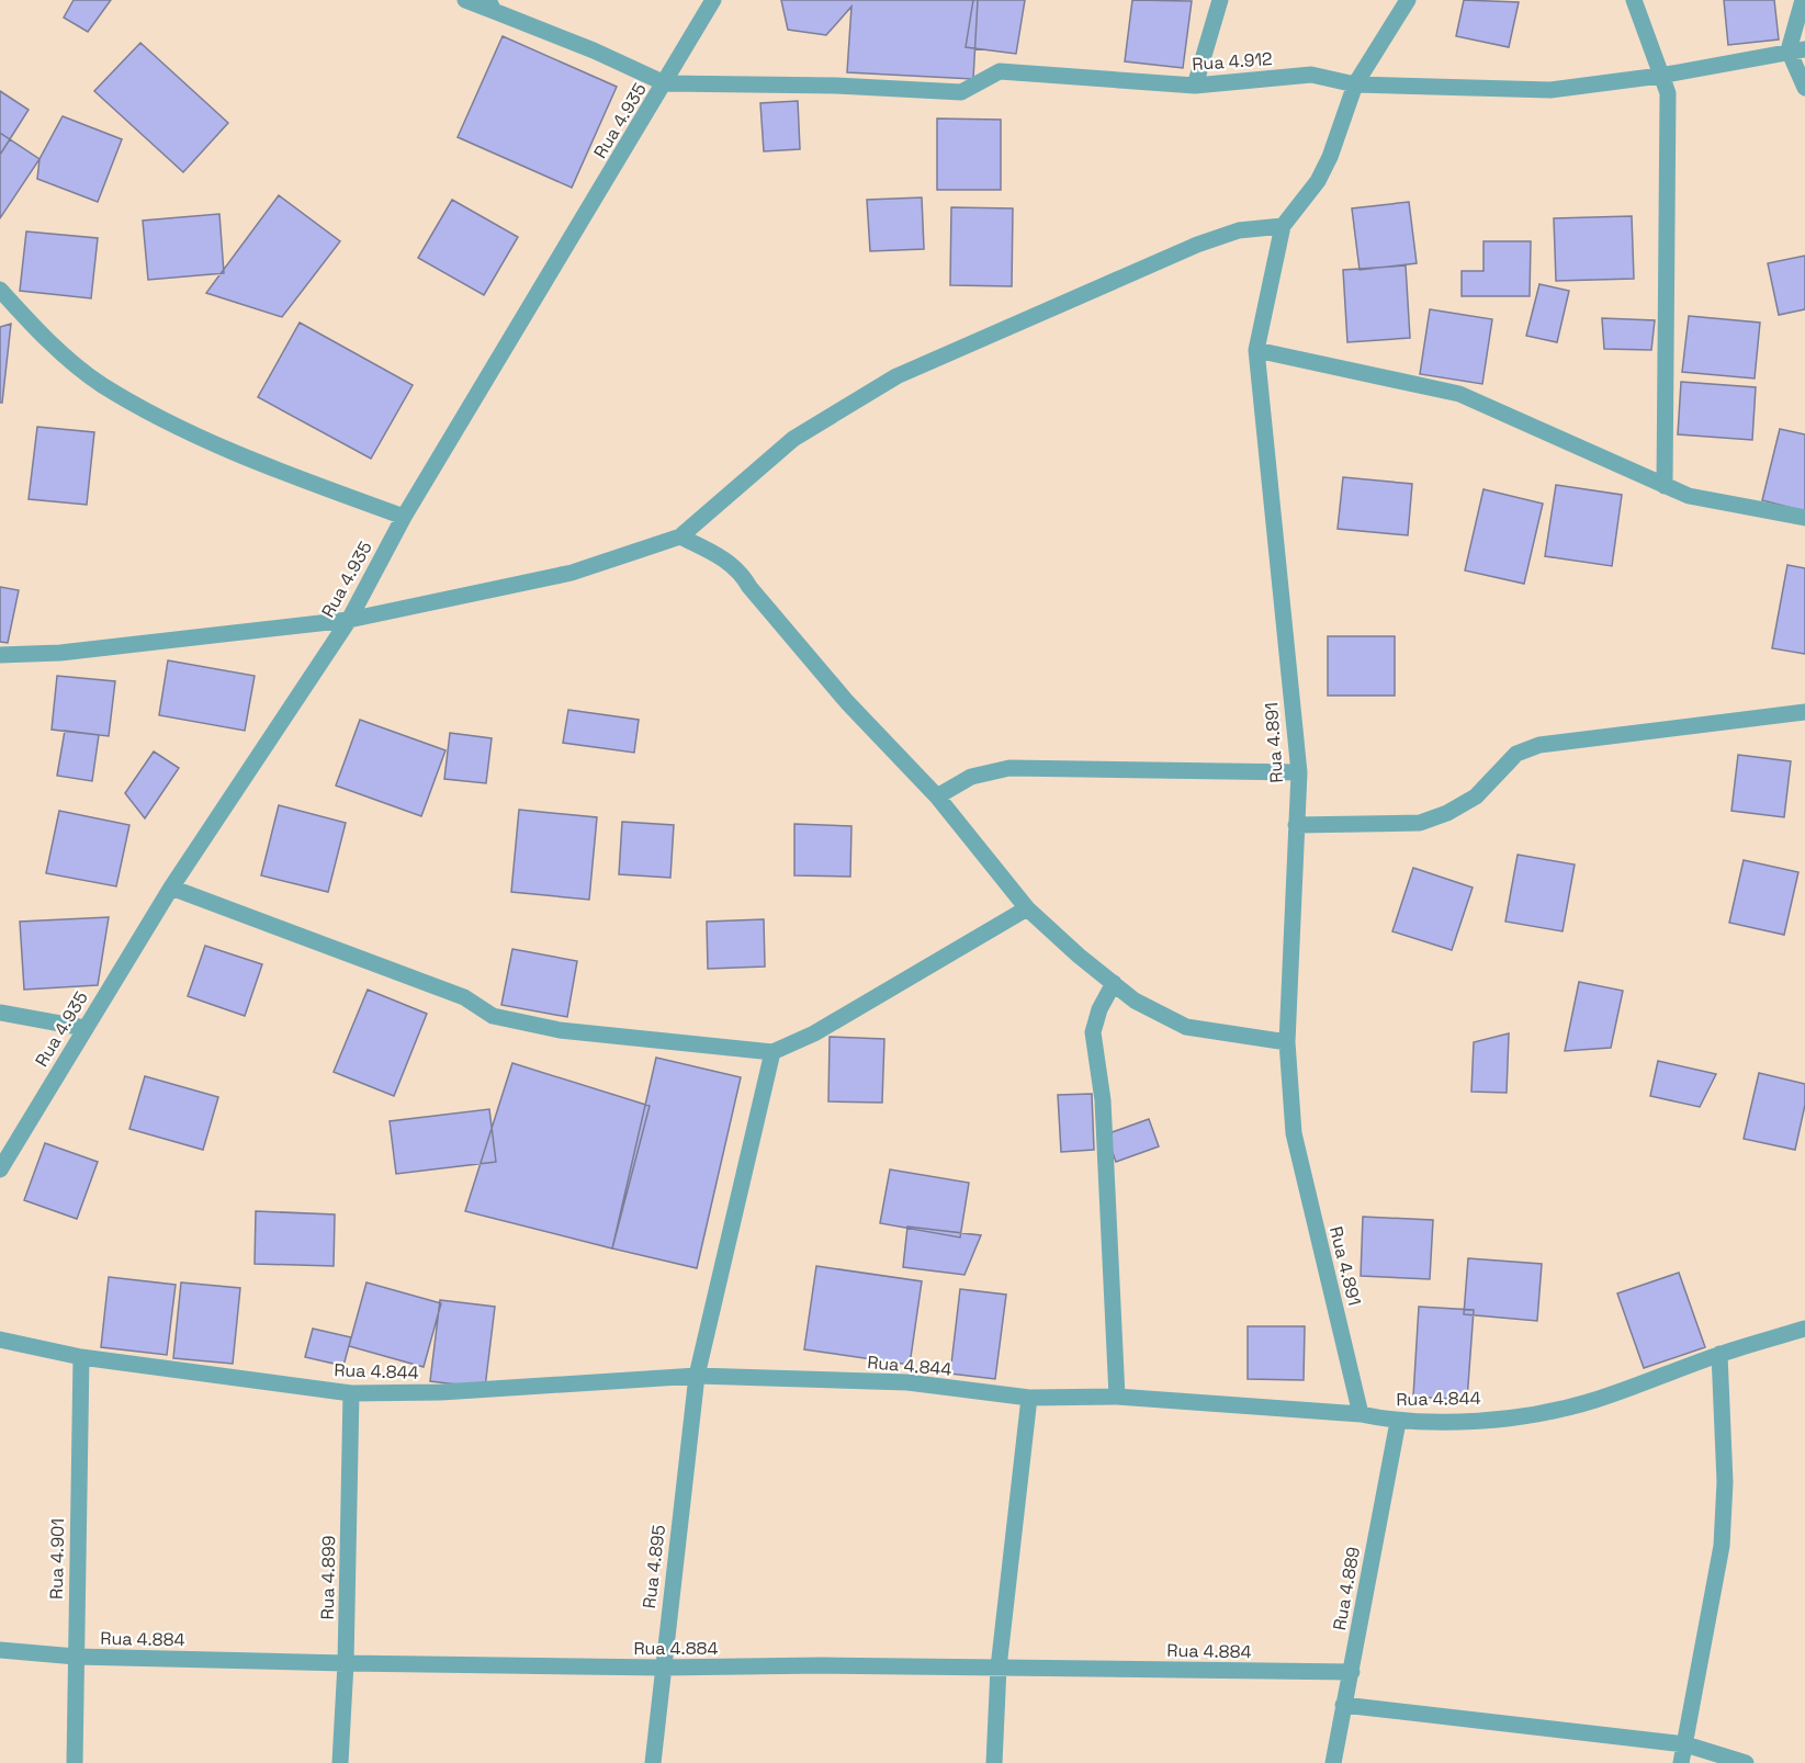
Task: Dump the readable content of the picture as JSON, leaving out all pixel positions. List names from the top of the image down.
{
  "streets": {
    "street": [
      "Rua 4.912",
      "Rua 4.935",
      "Rua 4.891",
      "Rua 4.844",
      "Rua 4.901",
      "Rua 4.895",
      "Rua 4.899",
      "Rua 4.889",
      "Rua 4.884"
    ]
  },
  "crossings": [
    ["Rua 4.912", "Rua 4.935"],
    ["Rua 4.912", "Rua 4.891"],
    ["Rua 4.891", "Rua 4.844"],
    ["Rua 4.844", "Rua 4.901"],
    ["Rua 4.844", "Rua 4.895"],
    ["Rua 4.844", "Rua 4.899"],
    ["Rua 4.844", "Rua 4.889"],
    ["Rua 4.901", "Rua 4.884"],
    ["Rua 4.895", "Rua 4.884"],
    ["Rua 4.899", "Rua 4.884"],
    ["Rua 4.889", "Rua 4.884"]
  ]
}
